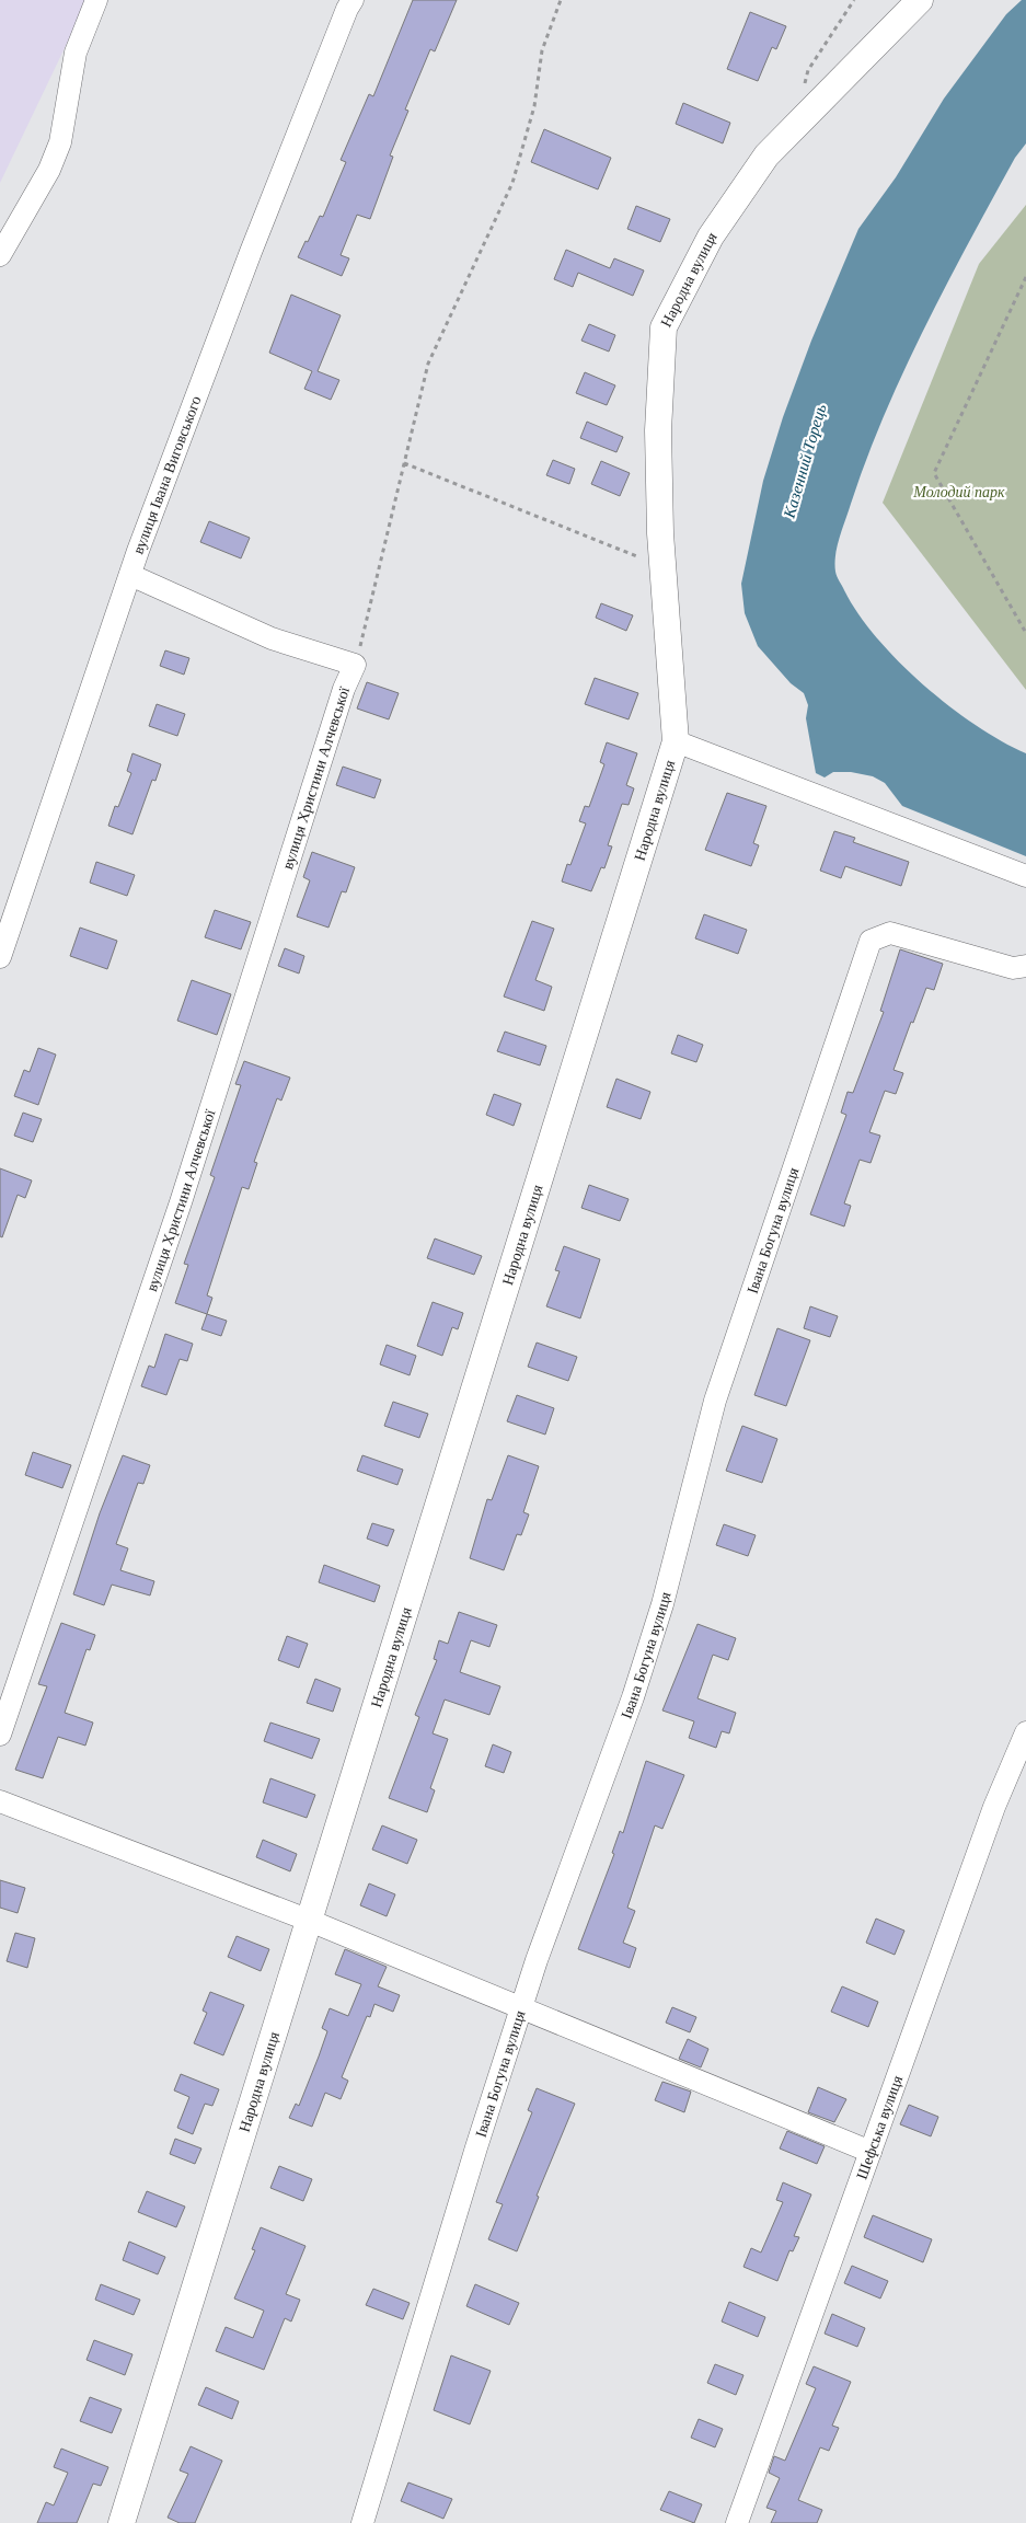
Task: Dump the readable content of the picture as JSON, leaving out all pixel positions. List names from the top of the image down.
{
  "streets": {
    "street": [
      "Народна вулиця",
      "вулиця Івана Виговського",
      "вулиця Христини Алчевської",
      "Івана Богуна вулиця",
      "Шефська вулиця"
    ]
  },
  "water": ["Казенний Торець"],
  "parks": ["Молодий парк"]
}
